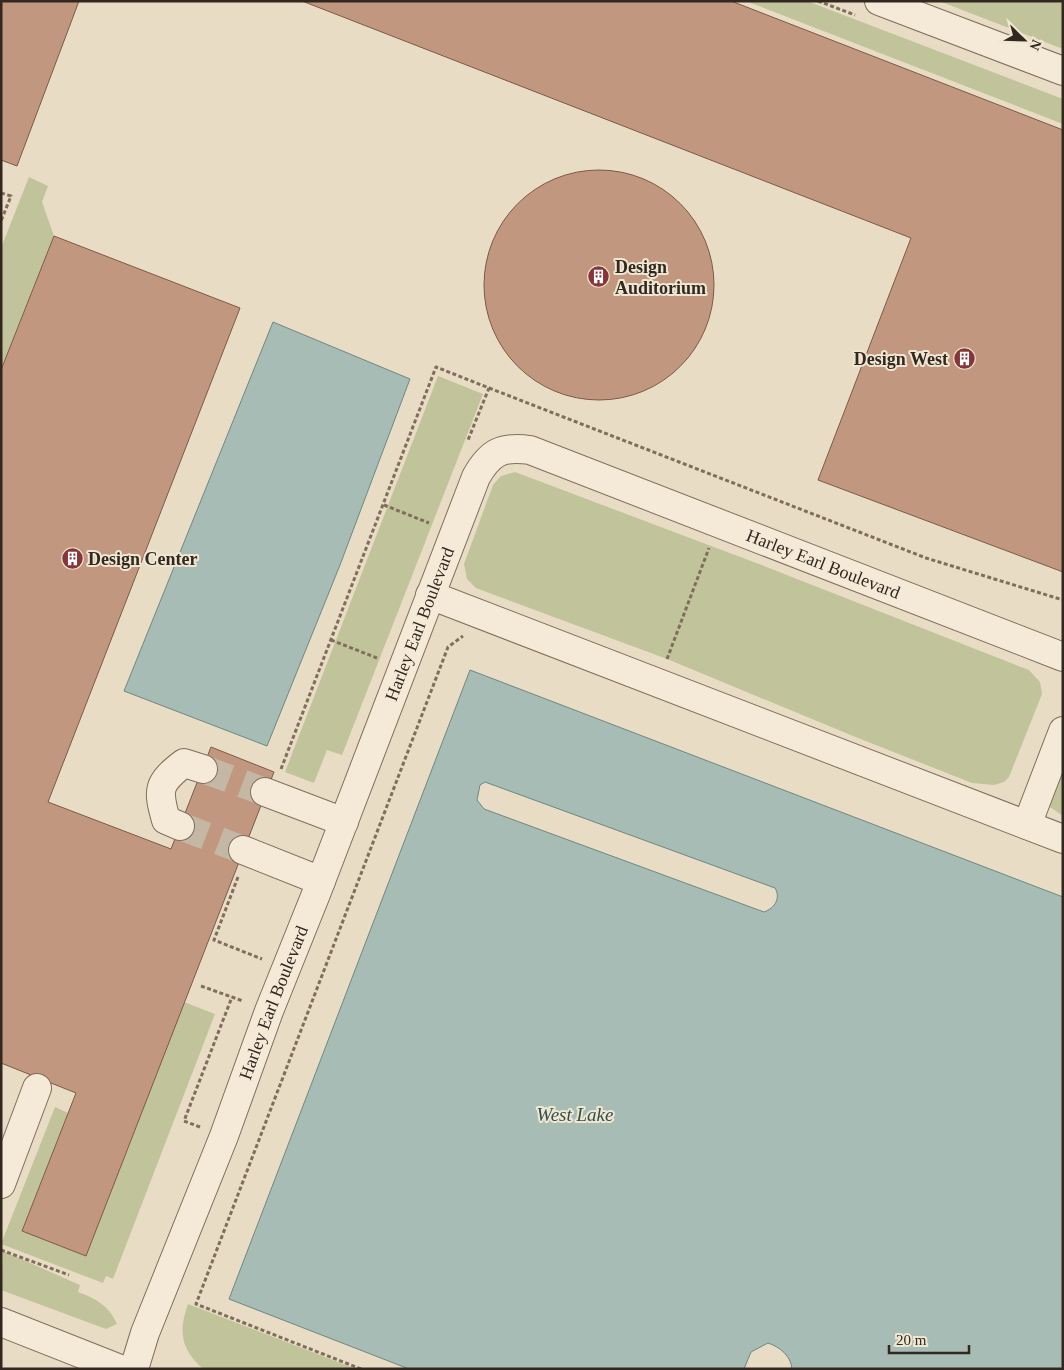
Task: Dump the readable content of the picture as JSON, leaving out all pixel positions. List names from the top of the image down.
{
  "streets": {
    "lane": ["Harley Earl Boulevard"]
  },
  "water": ["West Lake"],
  "places": {
    "building": ["Design Auditorium", "Design West", "Design Center"]
  },
  "scale_bar": "20 m",
  "north": "bottom right"
}
